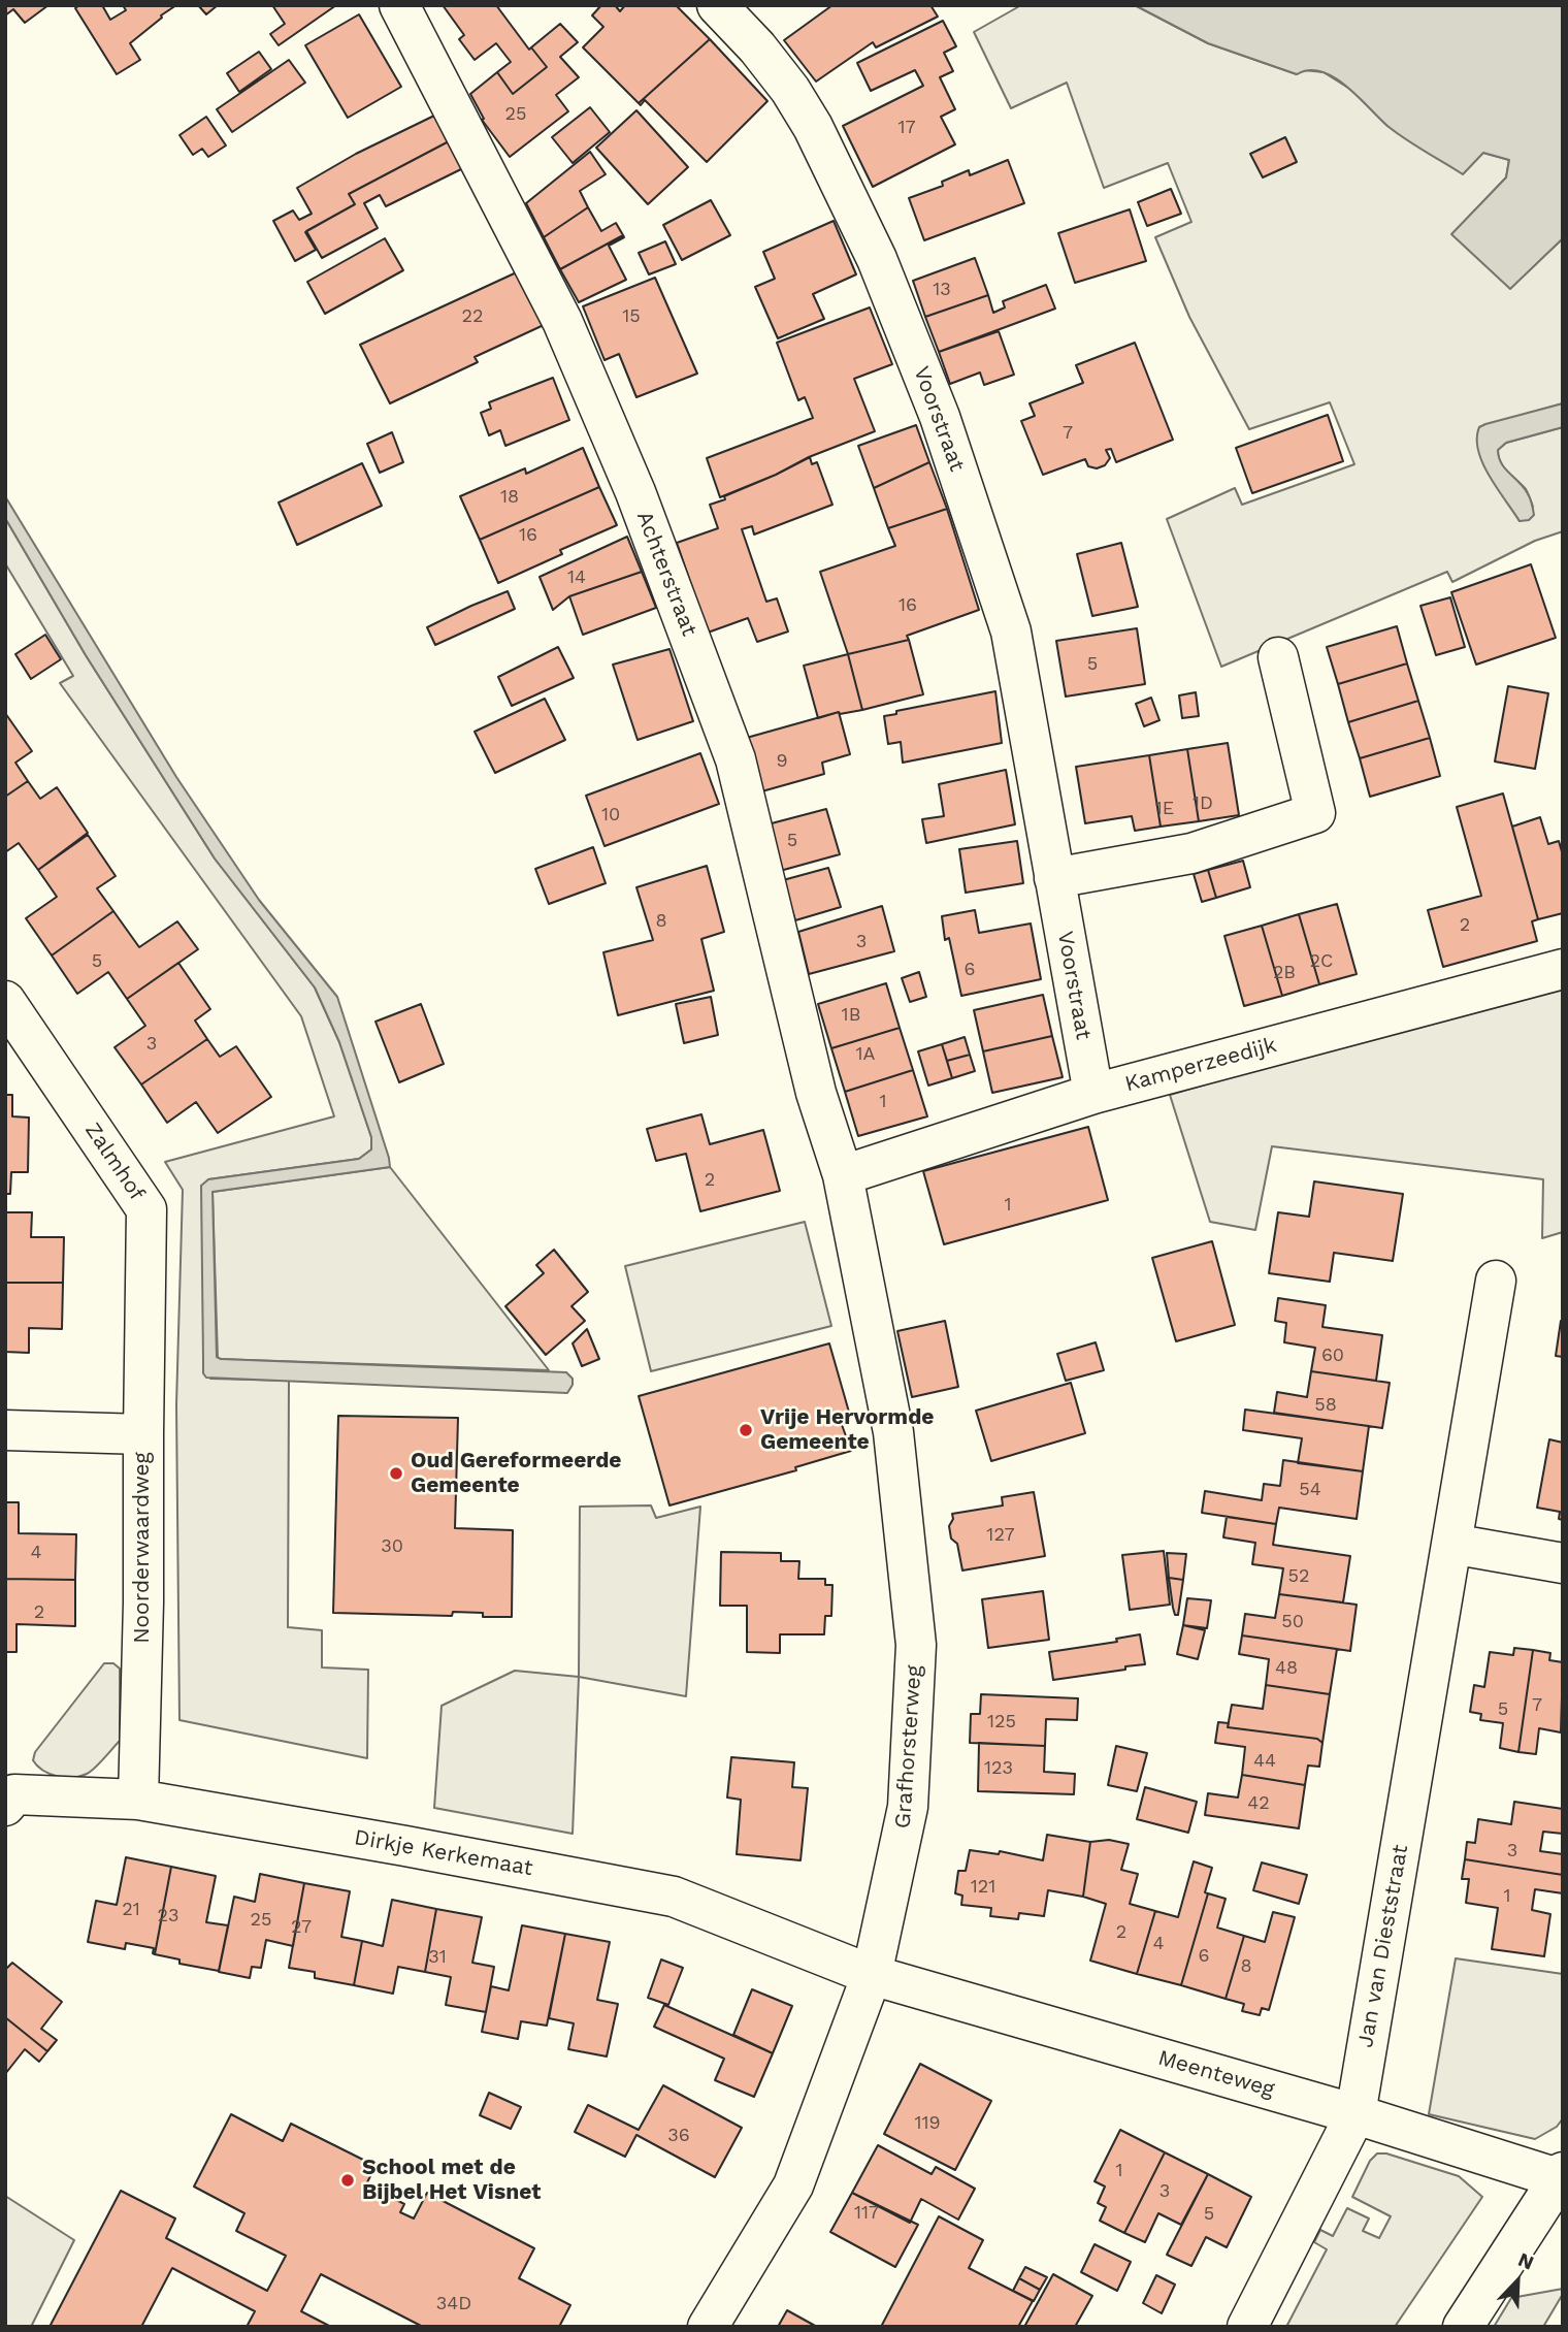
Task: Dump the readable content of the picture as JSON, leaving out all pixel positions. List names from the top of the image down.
{
  "streets": {
    "street": [
      "Voorstraat",
      "Achterstraat",
      "Kamperzeedijk",
      "Zalmhof",
      "Noorderwaardweg",
      "Grafhorsterweg",
      "Dirkje Kerkemaat",
      "Jan van Dieststraat",
      "Meenteweg"
    ]
  },
  "crossings": [
    ["Voorstraat", "Kamperzeedijk"],
    ["Achterstraat", "Kamperzeedijk"],
    ["Achterstraat", "Grafhorsterweg"],
    ["Kamperzeedijk", "Grafhorsterweg"],
    ["Zalmhof", "Noorderwaardweg"],
    ["Noorderwaardweg", "Dirkje Kerkemaat"],
    ["Grafhorsterweg", "Dirkje Kerkemaat"],
    ["Grafhorsterweg", "Meenteweg"],
    ["Dirkje Kerkemaat", "Meenteweg"],
    ["Jan van Dieststraat", "Meenteweg"]
  ],
  "places": ["Vrije Hervormde Gemeente", "Oud Gereformeerde Gemeente", "School met de Bijbel Het Visnet"],
  "house_numbers": [
    "25",
    "17",
    "13",
    "22",
    "15",
    "7",
    "18",
    "16",
    "14",
    "16",
    "5",
    "9",
    "1D",
    "1E",
    "10",
    "5",
    "8",
    "2",
    "3",
    "5",
    "2C",
    "6",
    "2B",
    "1B",
    "3",
    "1A",
    "1",
    "2",
    "1",
    "60",
    "58",
    "54",
    "127",
    "30",
    "4",
    "52",
    "2",
    "50",
    "48",
    "7",
    "5",
    "125",
    "44",
    "123",
    "42",
    "3",
    "121",
    "1",
    "21",
    "23",
    "25",
    "27",
    "2",
    "4",
    "6",
    "31",
    "8",
    "119",
    "36",
    "1",
    "3",
    "117",
    "5",
    "34D"
  ],
  "north": "top right"
}
